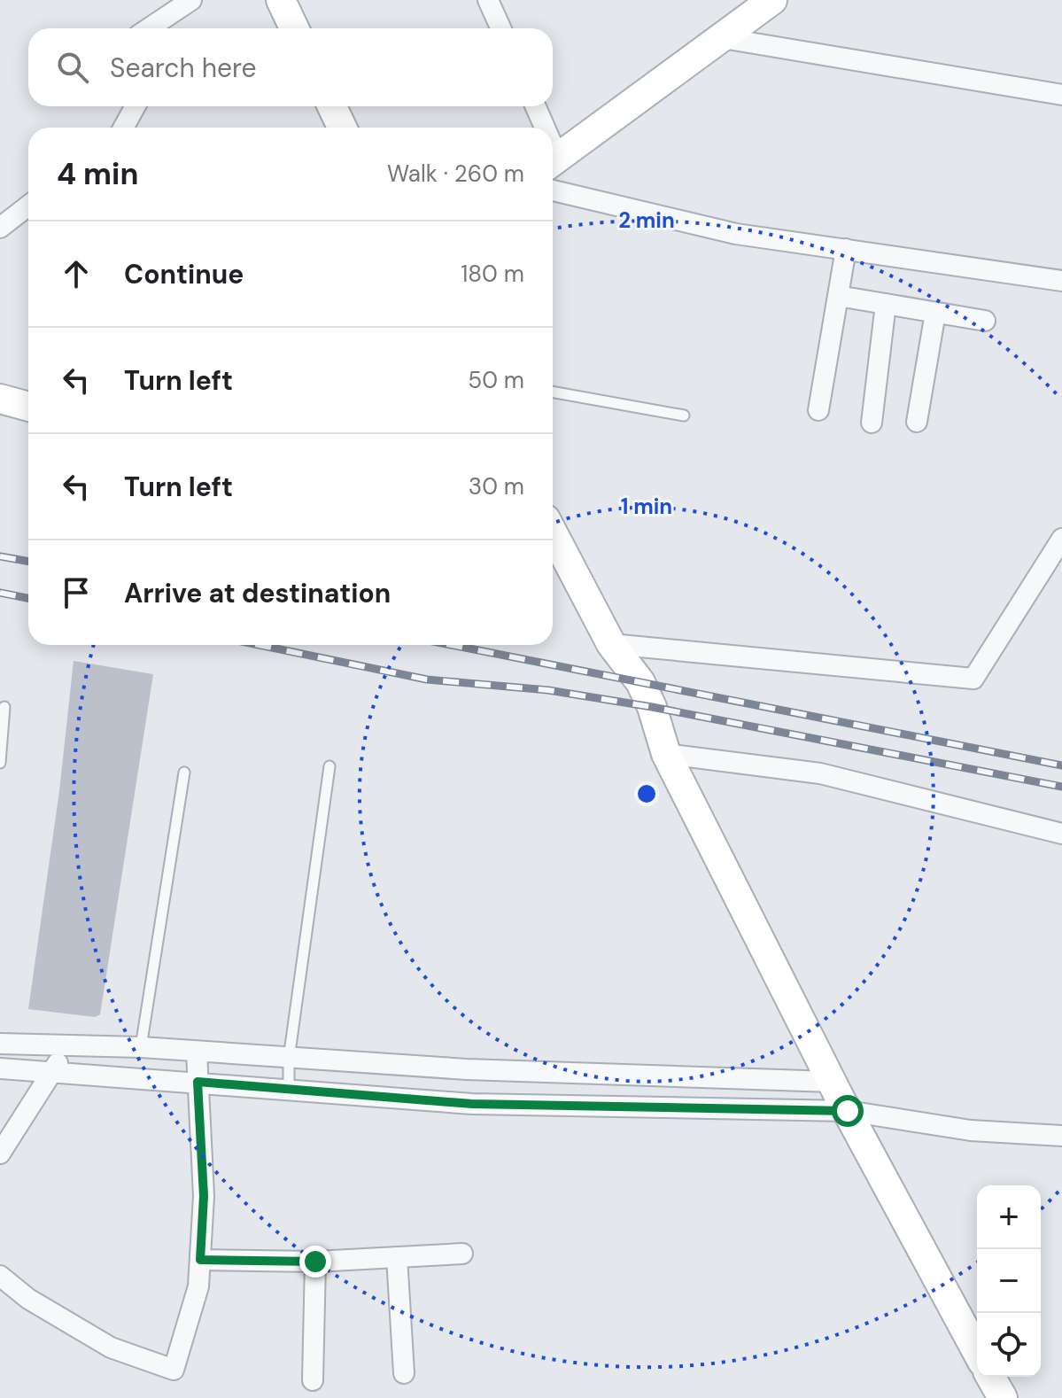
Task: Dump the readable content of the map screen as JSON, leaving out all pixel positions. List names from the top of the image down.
{
  "page": {
    "search": "Search here",
    "heading": ["4 min", "Walk · 260 m"],
    "list": [
      ["Continue", "180 m"],
      ["Turn left", "50 m"],
      ["Turn left", "30 m"],
      "Arrive at destination"
    ],
    "map_buttons": ["+", "−"]
  },
  "rings": ["2 min", "1 min"]
}
